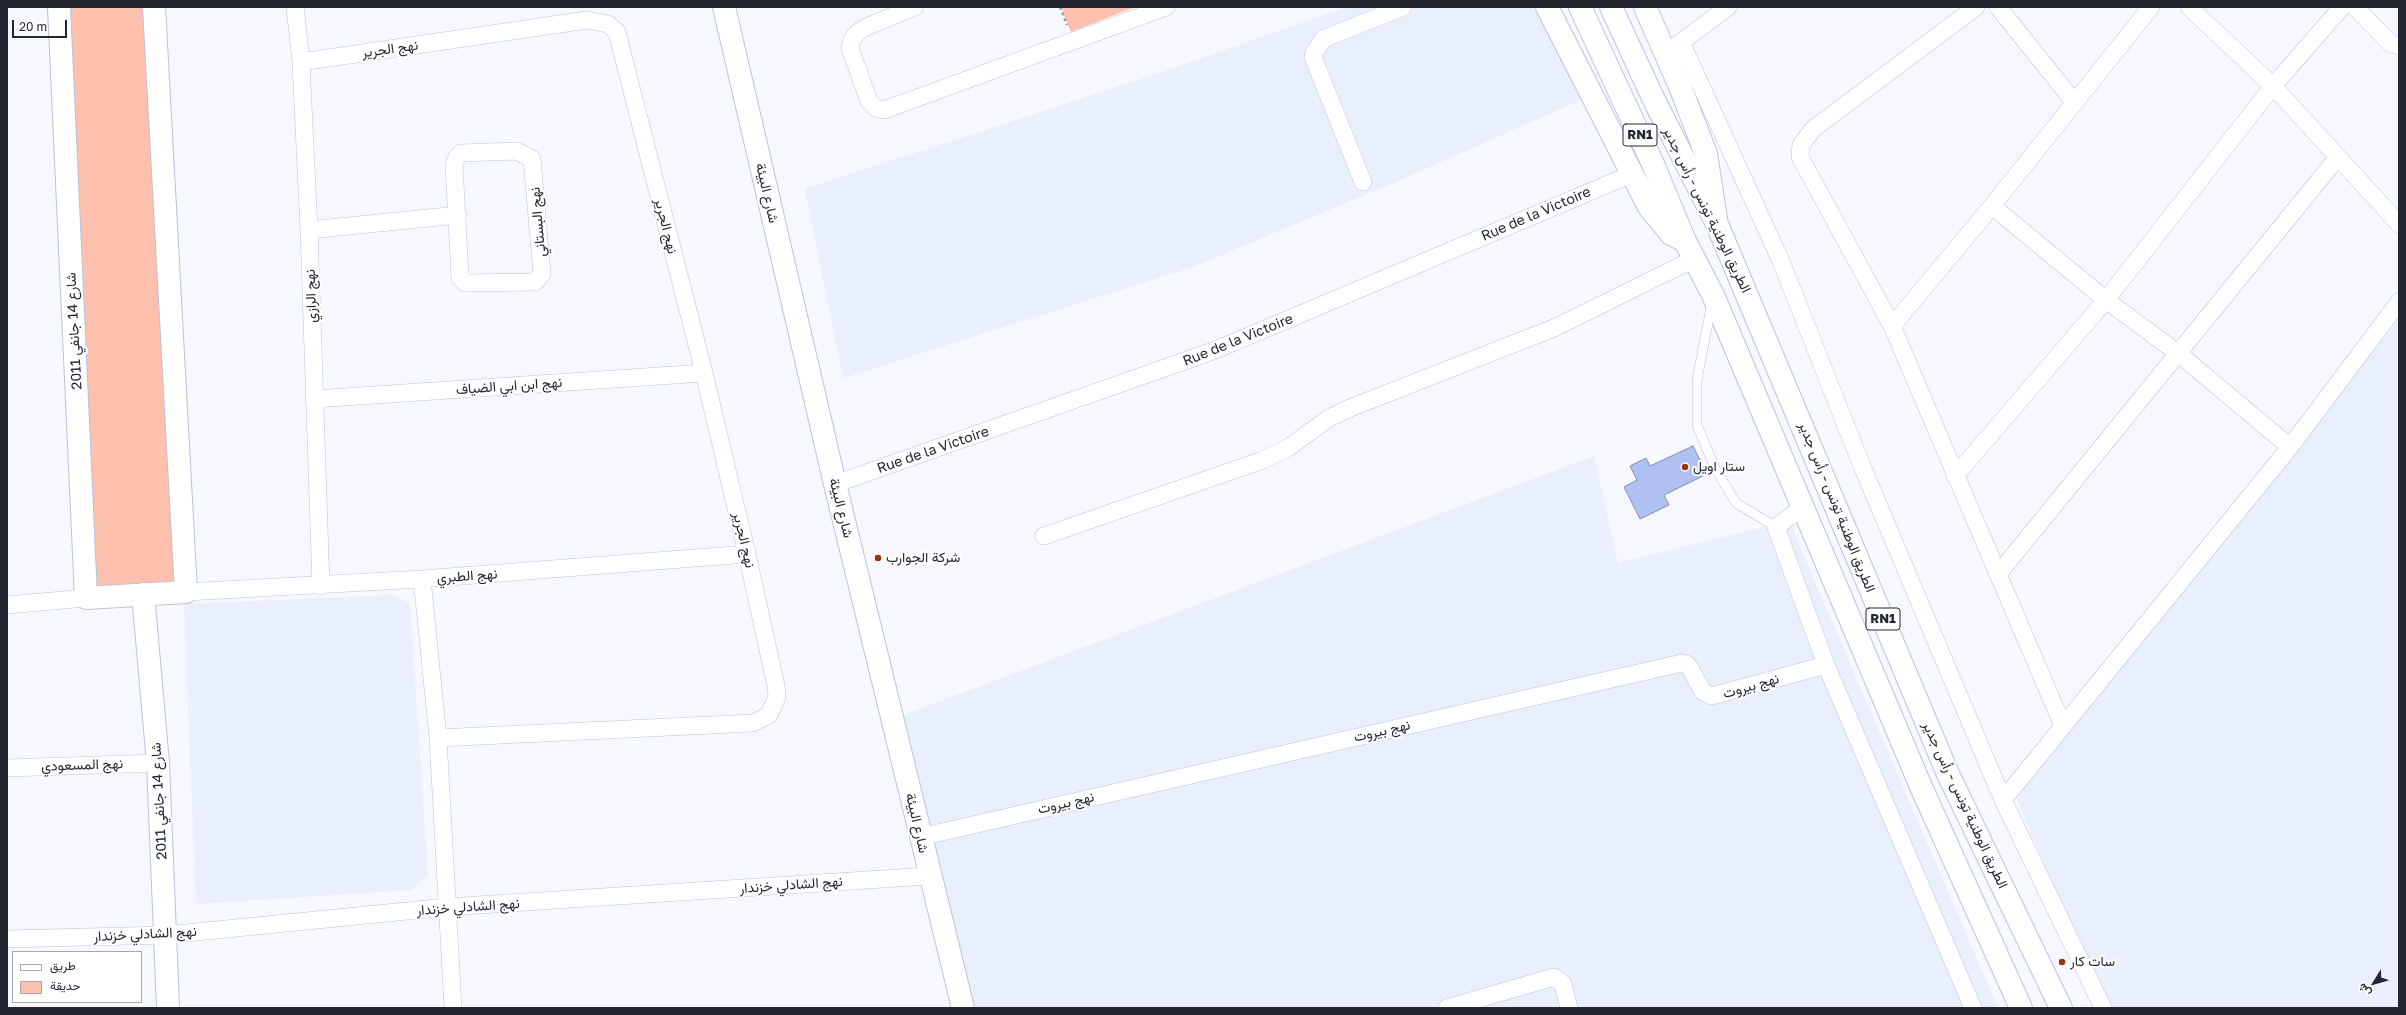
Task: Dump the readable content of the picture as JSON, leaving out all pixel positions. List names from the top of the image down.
{
  "streets": {
    "main road": [
      "RN1",
      "شارع البيئة",
      "الطريق الوطنية تونس - رأس جدير",
      "شارع 14 جانفي 2011"
    ],
    "street": [
      "نهج الجرير",
      "Rue de la Victoire",
      "نهج البستاني",
      "نهج الرازي",
      "نهج ابن ابي الضياف",
      "نهج الطبري",
      "نهج بيروت",
      "نهج المسعودي",
      "نهج الشادلي خزندار"
    ]
  },
  "crossings": [
    ["نهج الجرير", "نهج الرازي"],
    ["نهج الجرير", "نهج ابن ابي الضياف"],
    ["نهج الجرير", "نهج الطبري"],
    ["شارع البيئة", "Rue de la Victoire"],
    ["شارع البيئة", "نهج بيروت"],
    ["شارع البيئة", "نهج الشادلي خزندار"],
    ["نهج الرازي", "نهج ابن ابي الضياف"],
    ["نهج الرازي", "نهج الطبري"],
    ["شارع 14 جانفي 2011", "نهج المسعودي"],
    ["شارع 14 جانفي 2011", "نهج الشادلي خزندار"]
  ],
  "places": ["ستار اويل", "شركة الجوارب", "سات كار"],
  "legend": ["طريق", "حديقة"],
  "scale_bar": "20 m",
  "north": "bottom left"
}
